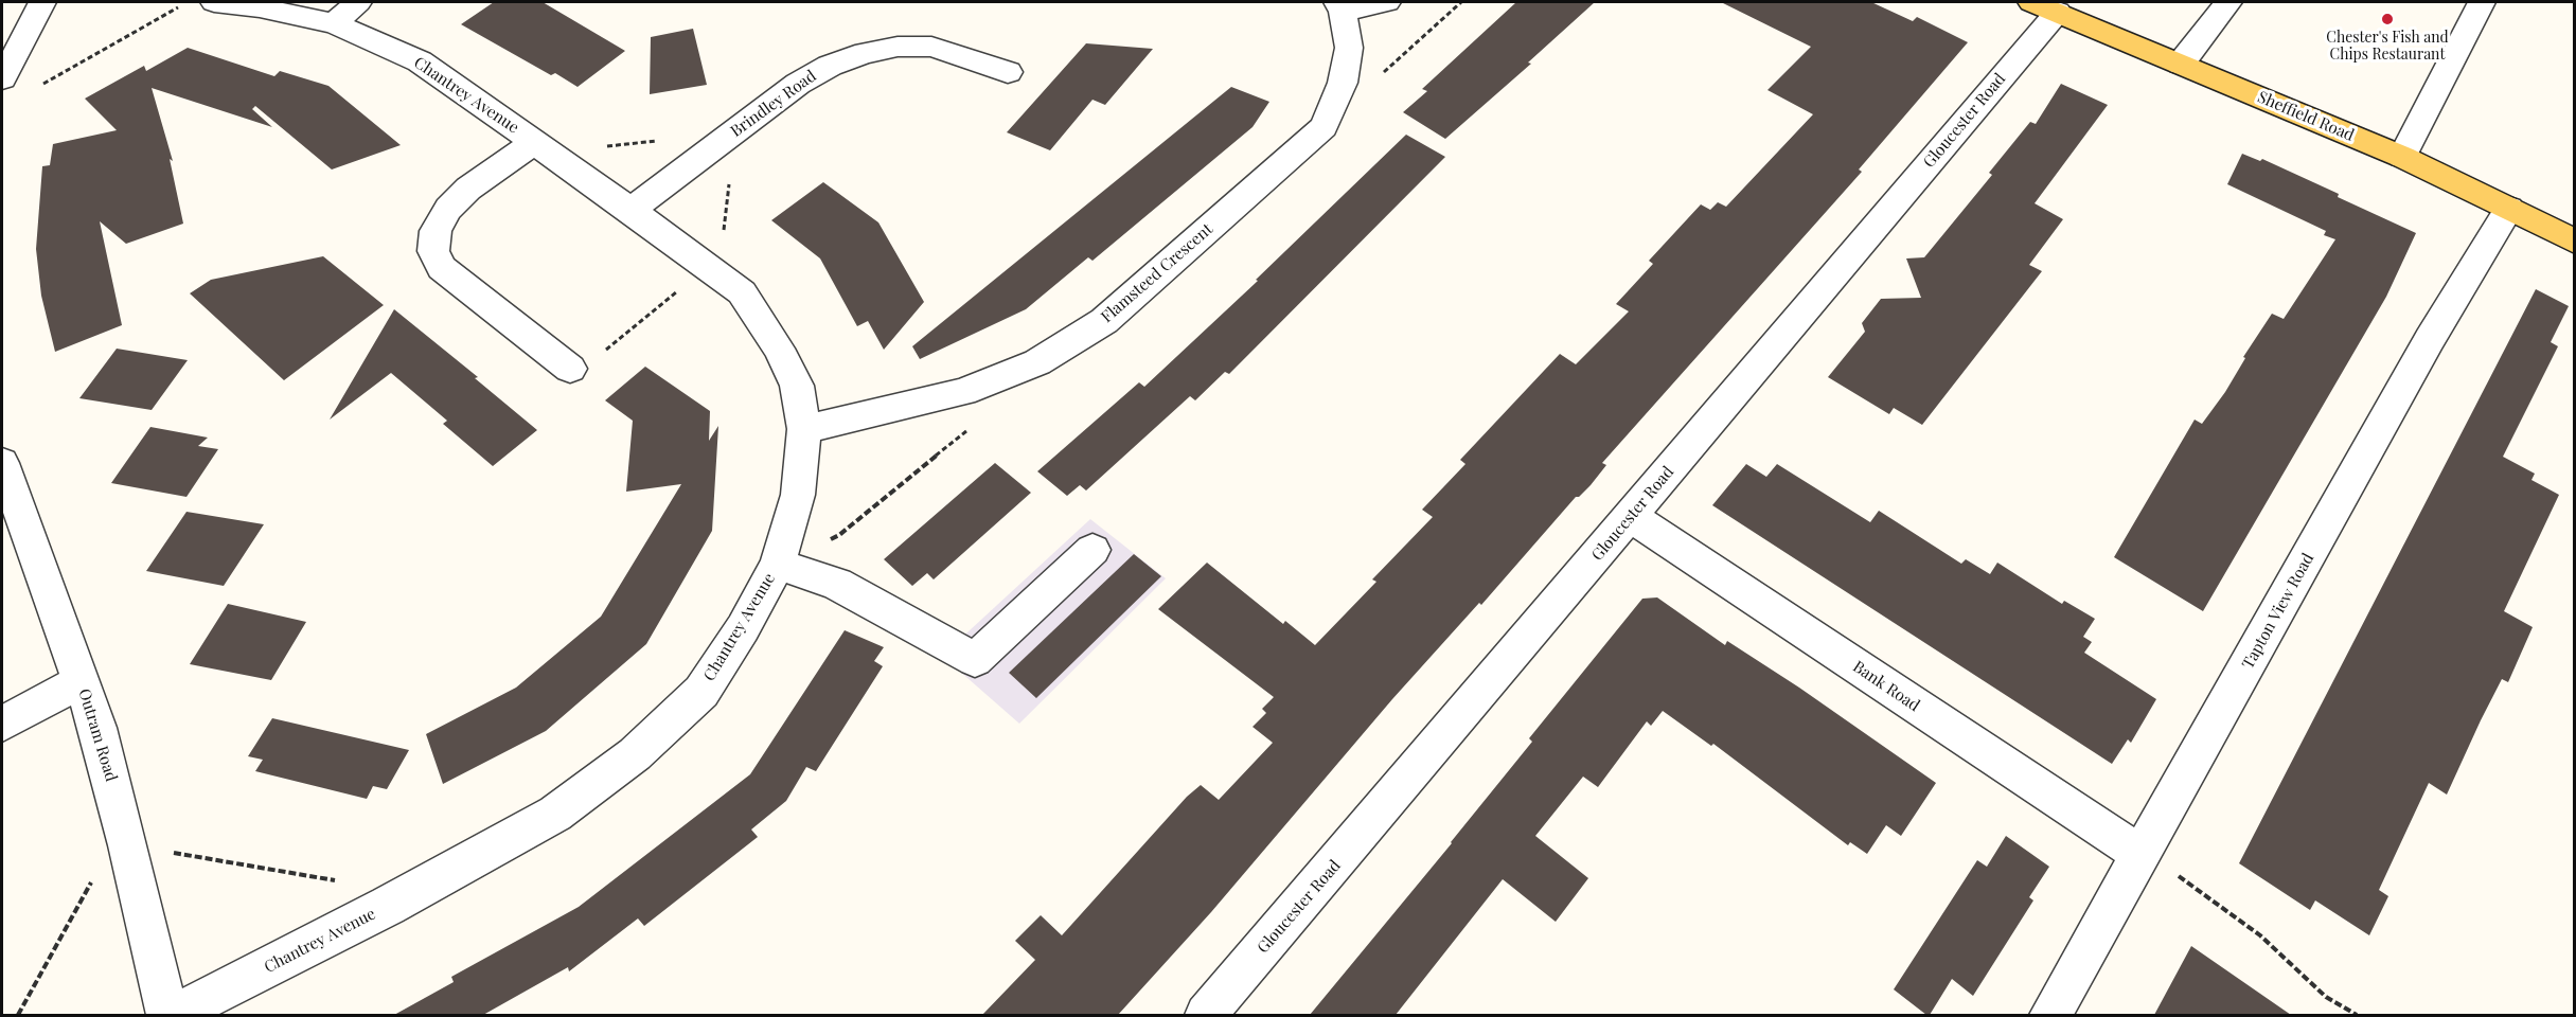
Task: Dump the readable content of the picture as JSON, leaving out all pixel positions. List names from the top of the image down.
{
  "streets": {
    "main road": ["Sheffield Road"],
    "street": [
      "Chantrey Avenue",
      "Brindley Road",
      "Gloucester Road",
      "Flamsteed Crescent",
      "Tapton View Road",
      "Bank Road",
      "Outram Road"
    ]
  },
  "crossings": [
    ["Chantrey Avenue", "Brindley Road"],
    ["Chantrey Avenue", "Flamsteed Crescent"],
    ["Sheffield Road", "Gloucester Road"],
    ["Sheffield Road", "Tapton View Road"],
    ["Gloucester Road", "Bank Road"],
    ["Tapton View Road", "Bank Road"]
  ],
  "places": ["Chester's Fish and Chips Restaurant"]
}
